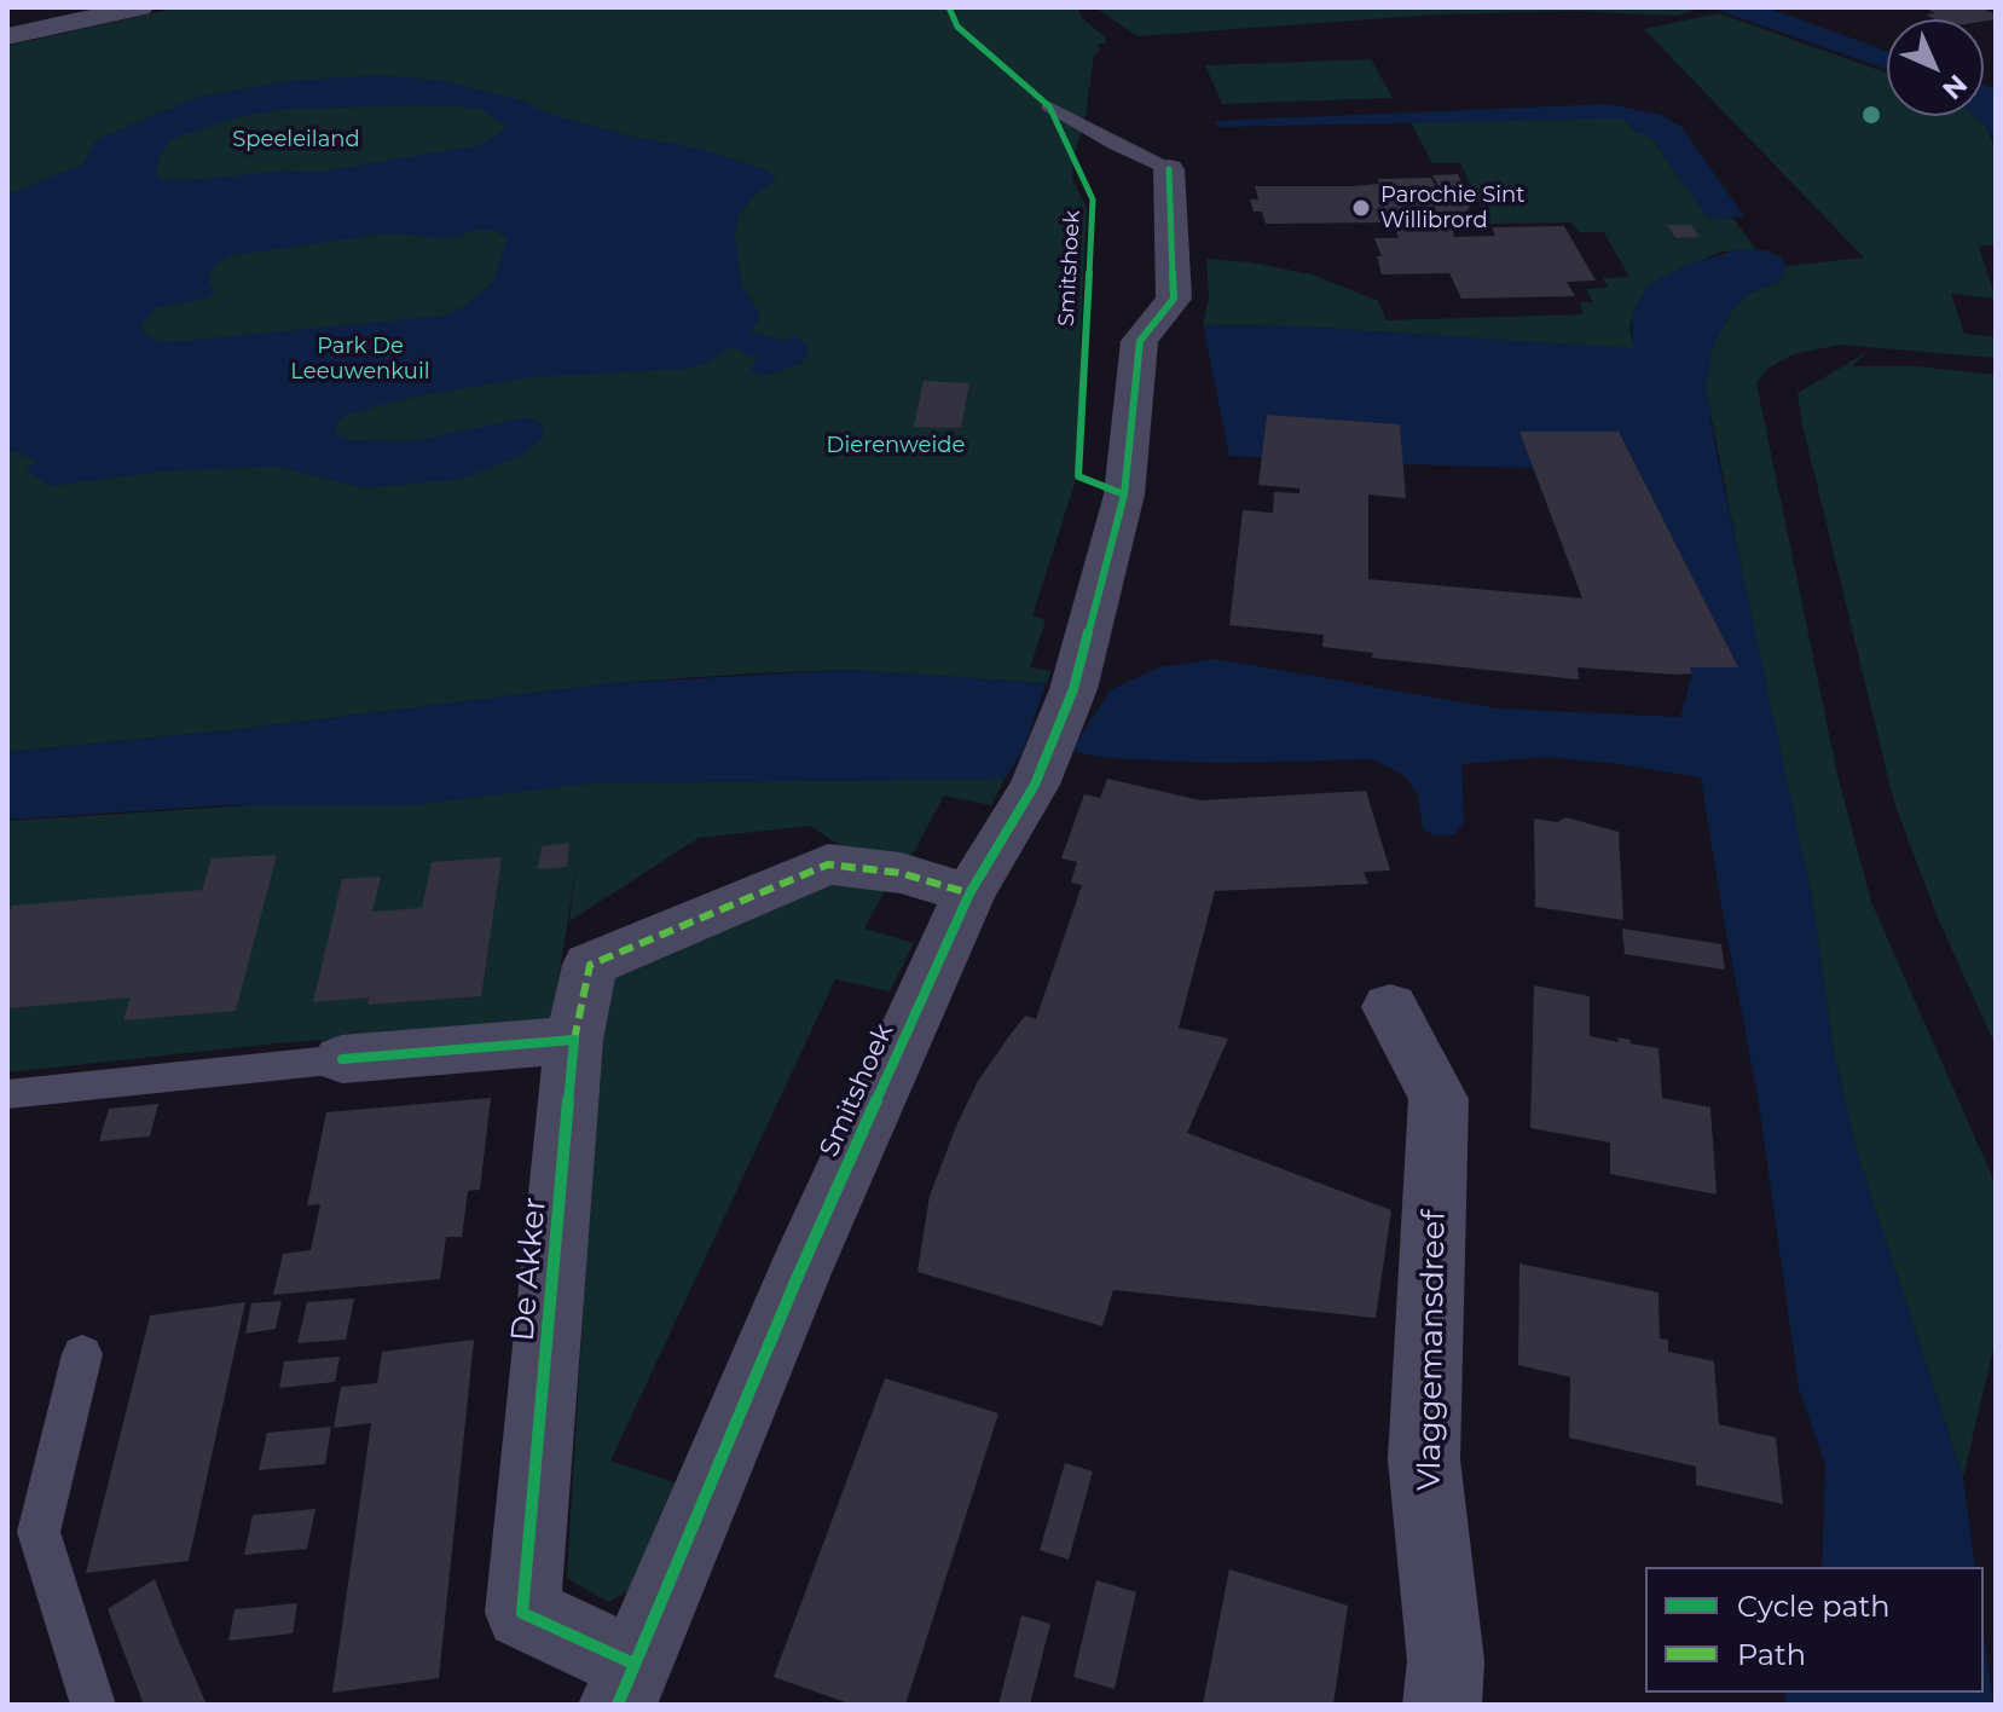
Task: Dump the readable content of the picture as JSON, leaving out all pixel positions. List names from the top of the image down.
{
  "streets": {
    "street": ["Smitshoek", "De Akker", "Vlaggemansdreef"]
  },
  "crossings": [
    ["Smitshoek", "De Akker"]
  ],
  "parks": ["Speeleiland", "Park De Leeuwenkuil", "Dierenweide"],
  "places": ["Parochie Sint Willibrord"],
  "legend": ["Cycle path", "Path"],
  "north": "bottom right"
}
